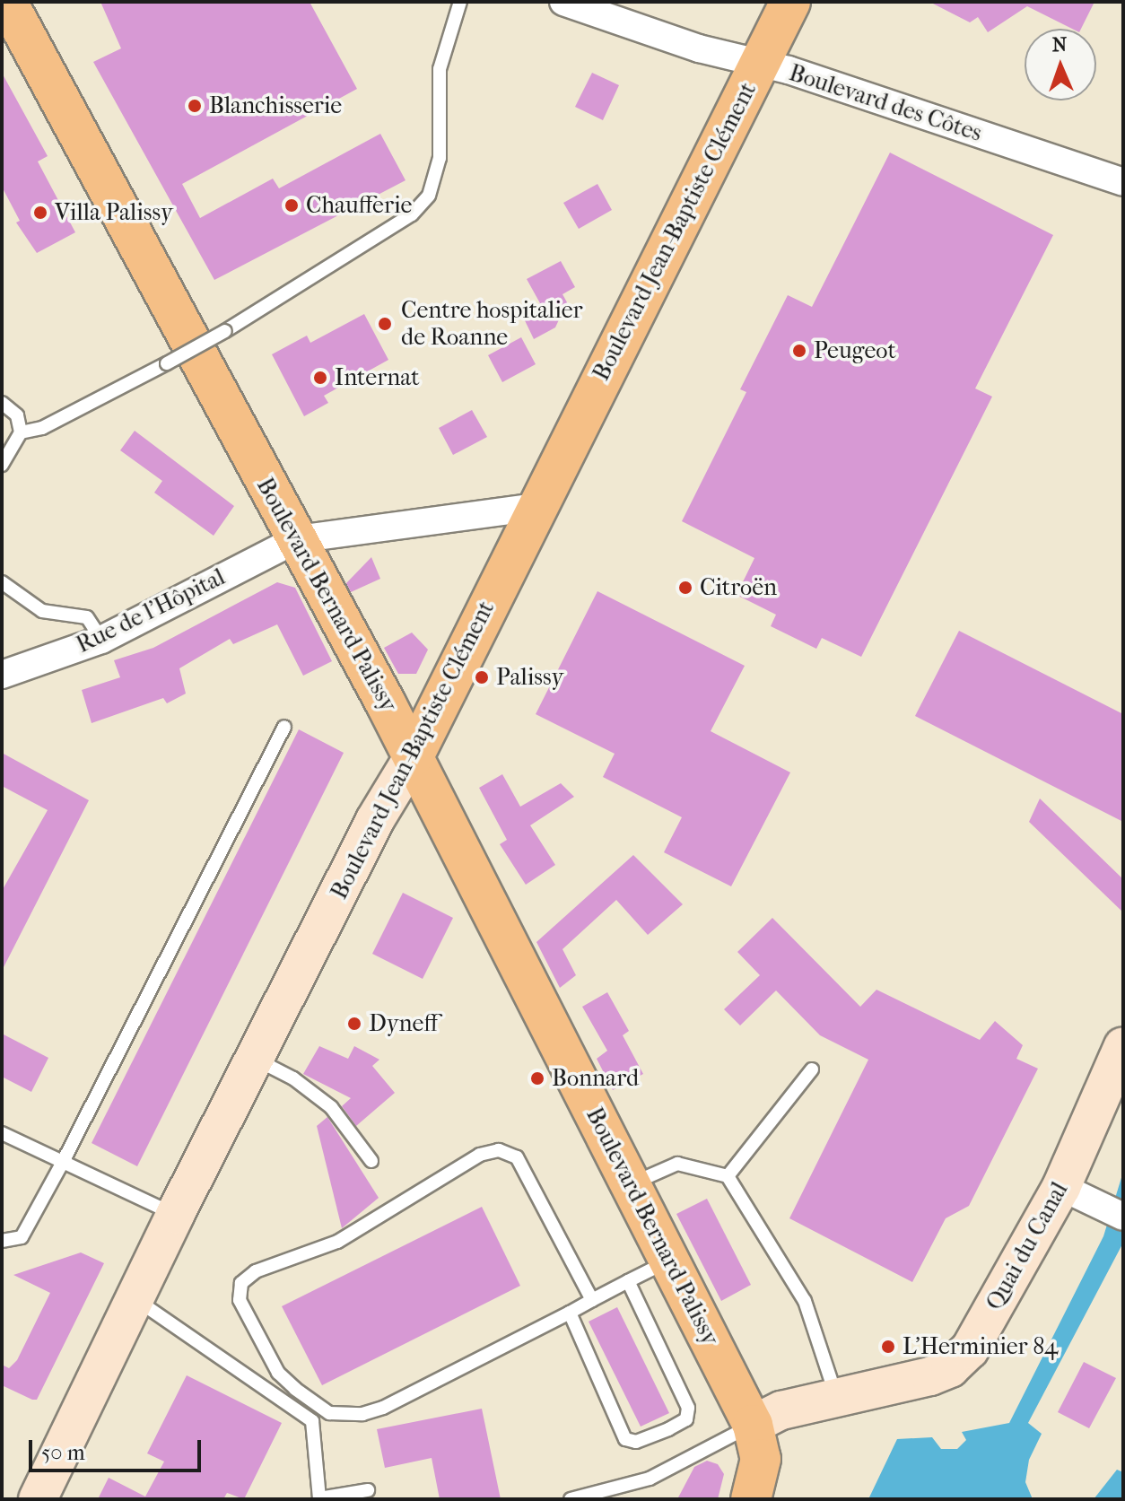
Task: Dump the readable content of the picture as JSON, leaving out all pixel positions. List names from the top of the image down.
{
  "streets": {
    "main road": ["Boulevard Jean-Baptiste Clément", "Boulevard Bernard Palissy"],
    "street": ["Boulevard des Côtes", "Rue de l'Hôpital", "Quai du Canal"]
  },
  "crossings": [
    ["Boulevard des Côtes", "Boulevard Jean-Baptiste Clément"],
    ["Boulevard Jean-Baptiste Clément", "Boulevard Bernard Palissy"],
    ["Boulevard Jean-Baptiste Clément", "Rue de l'Hôpital"],
    ["Boulevard Bernard Palissy", "Rue de l'Hôpital"],
    ["Boulevard Bernard Palissy", "Quai du Canal"]
  ],
  "places": [
    "Blanchisserie",
    "Chaufferie",
    "Villa Palissy",
    "Centre hospitalier de Roanne",
    "Peugeot",
    "Internat",
    "Citroën",
    "Palissy",
    "Dyneff",
    "Bonnard",
    "L'Herminier 84"
  ],
  "scale_bar": "50 m",
  "north": "top"
}
